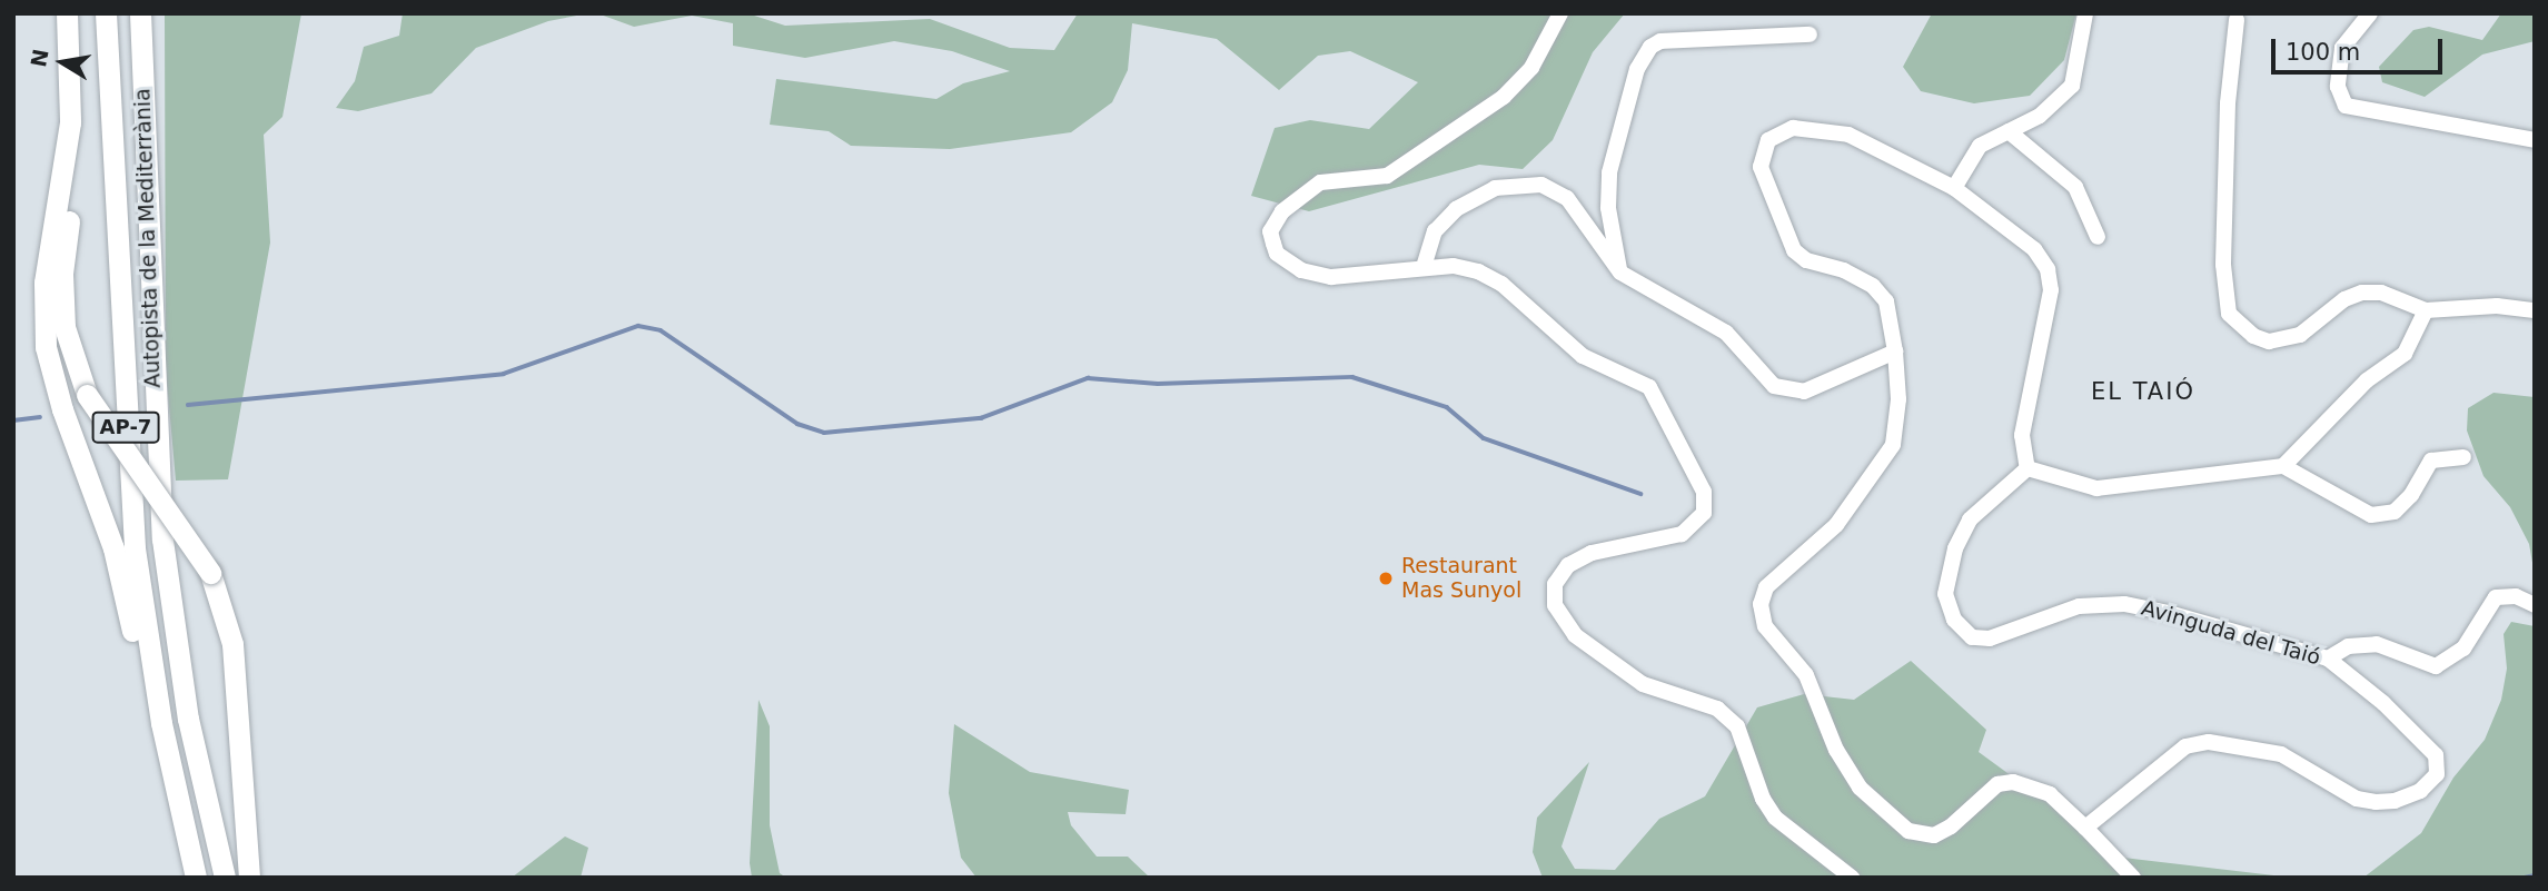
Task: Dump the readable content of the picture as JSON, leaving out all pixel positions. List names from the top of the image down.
{
  "streets": {
    "highway": ["Autopista de la Mediterrània", "AP-7"],
    "street": ["Avinguda del Taió"]
  },
  "districts": ["EL TAIÓ"],
  "places": ["Restaurant Mas Sunyol"],
  "scale_bar": "100 m",
  "north": "left"
}
